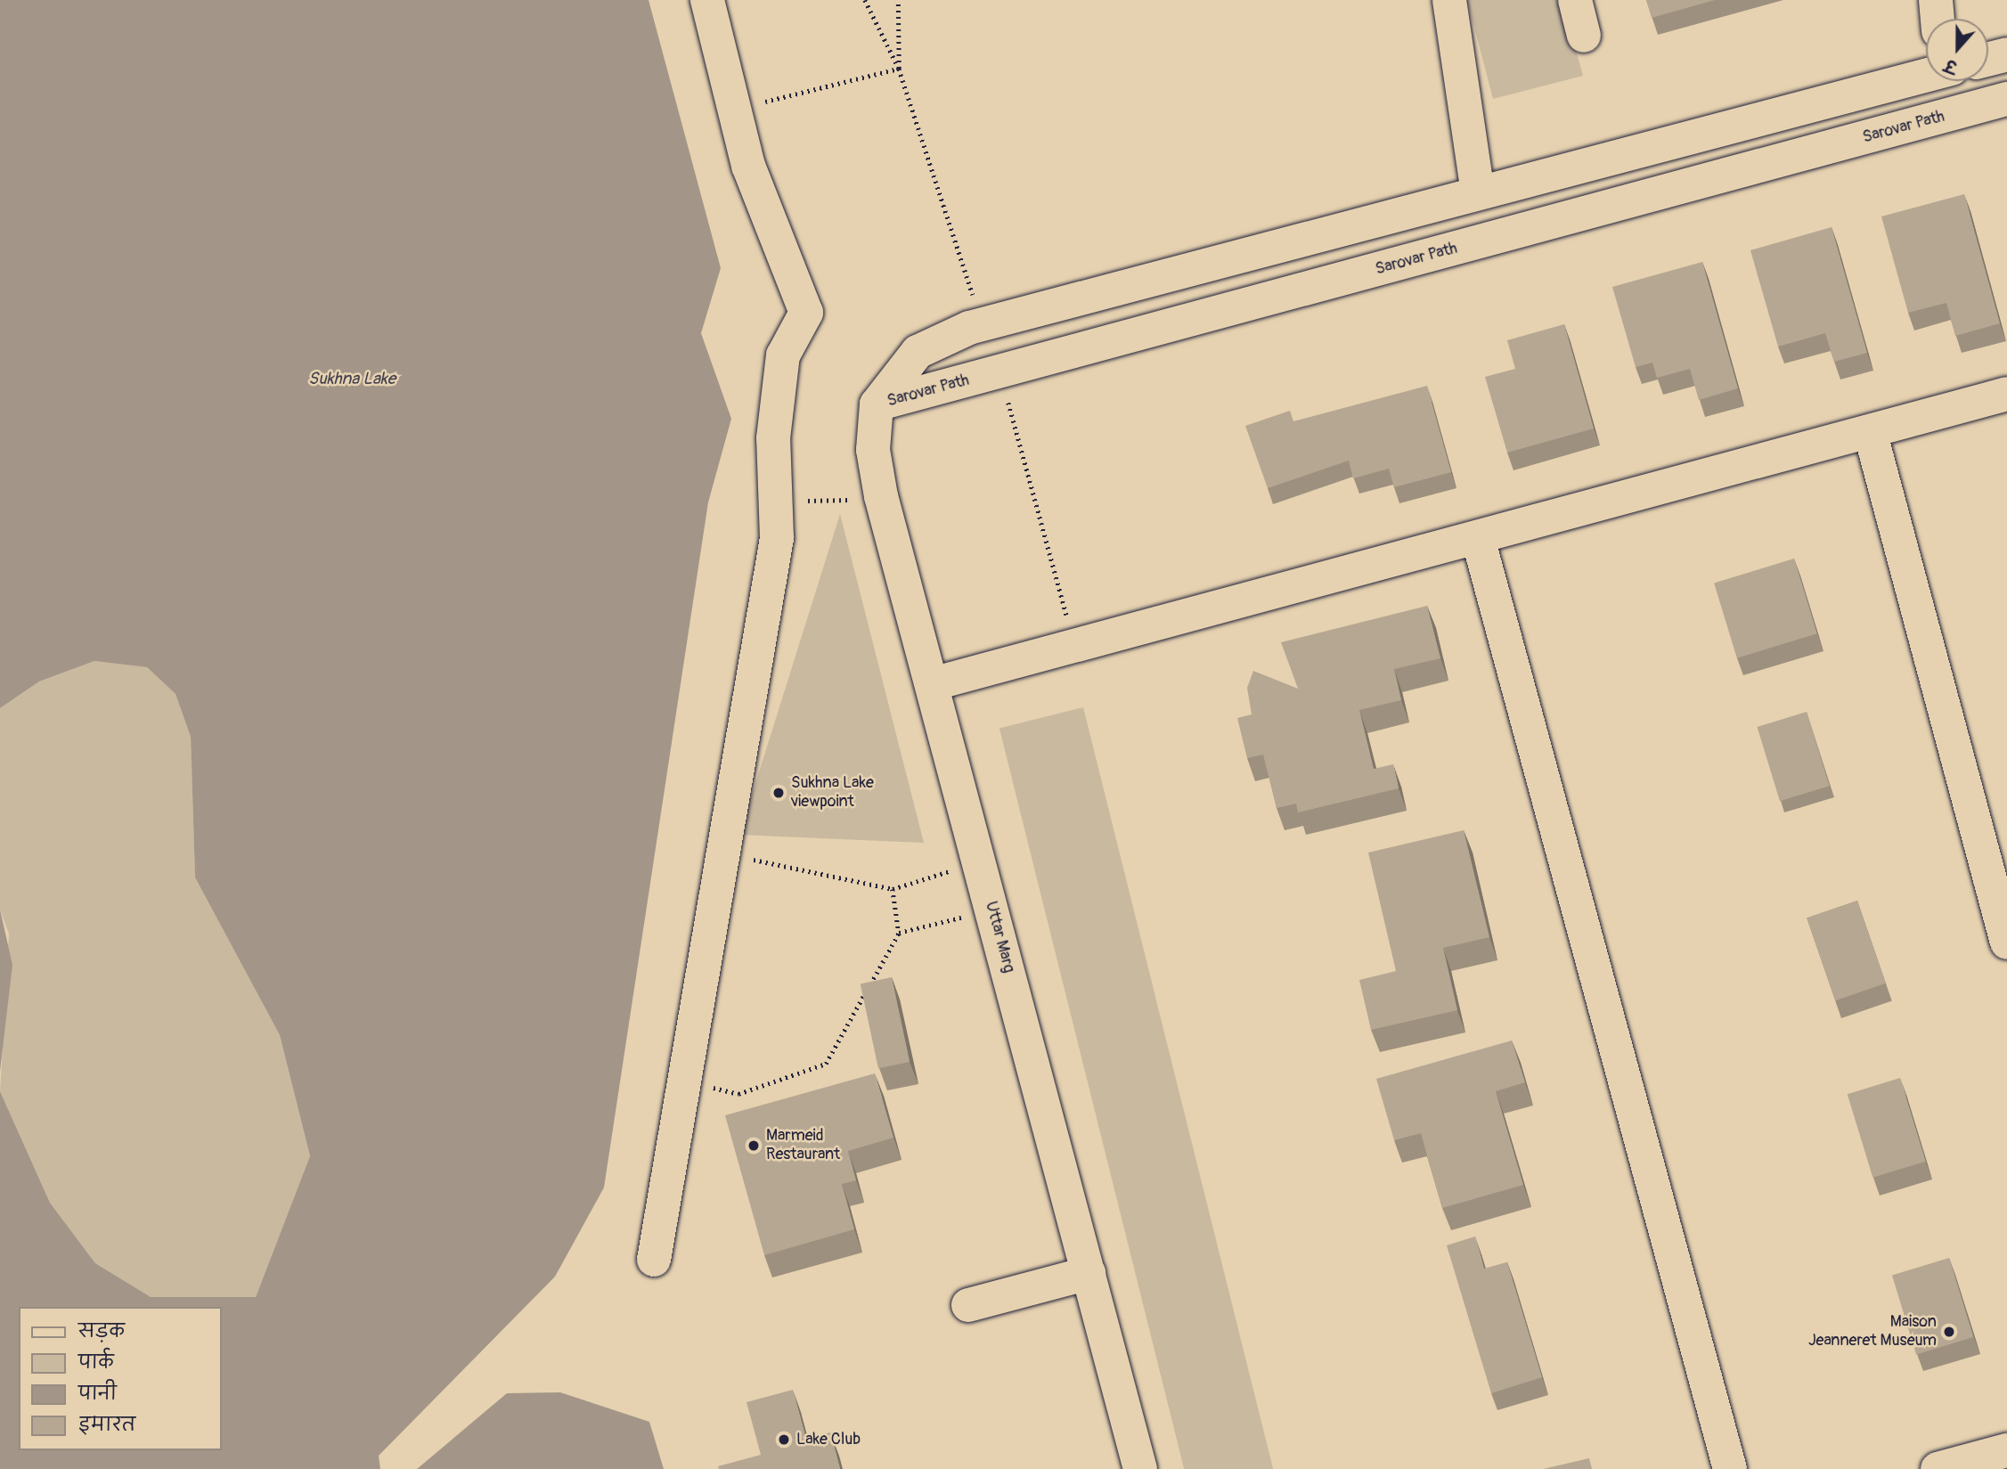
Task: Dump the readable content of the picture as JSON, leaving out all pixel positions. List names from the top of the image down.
{
  "streets": {
    "street": ["Sarovar Path", "Uttar Marg"]
  },
  "crossings": [
    ["Sarovar Path", "Uttar Marg"]
  ],
  "water": ["Sukhna Lake"],
  "places": [
    "Sukhna Lake viewpoint",
    "Marmeid Restaurant",
    "Maison Jeanneret Museum",
    "Lake Club"
  ],
  "legend": [
    "सड़क",
    "पार्क",
    "पानी",
    "इमारत"
  ],
  "north": "bottom"
}
